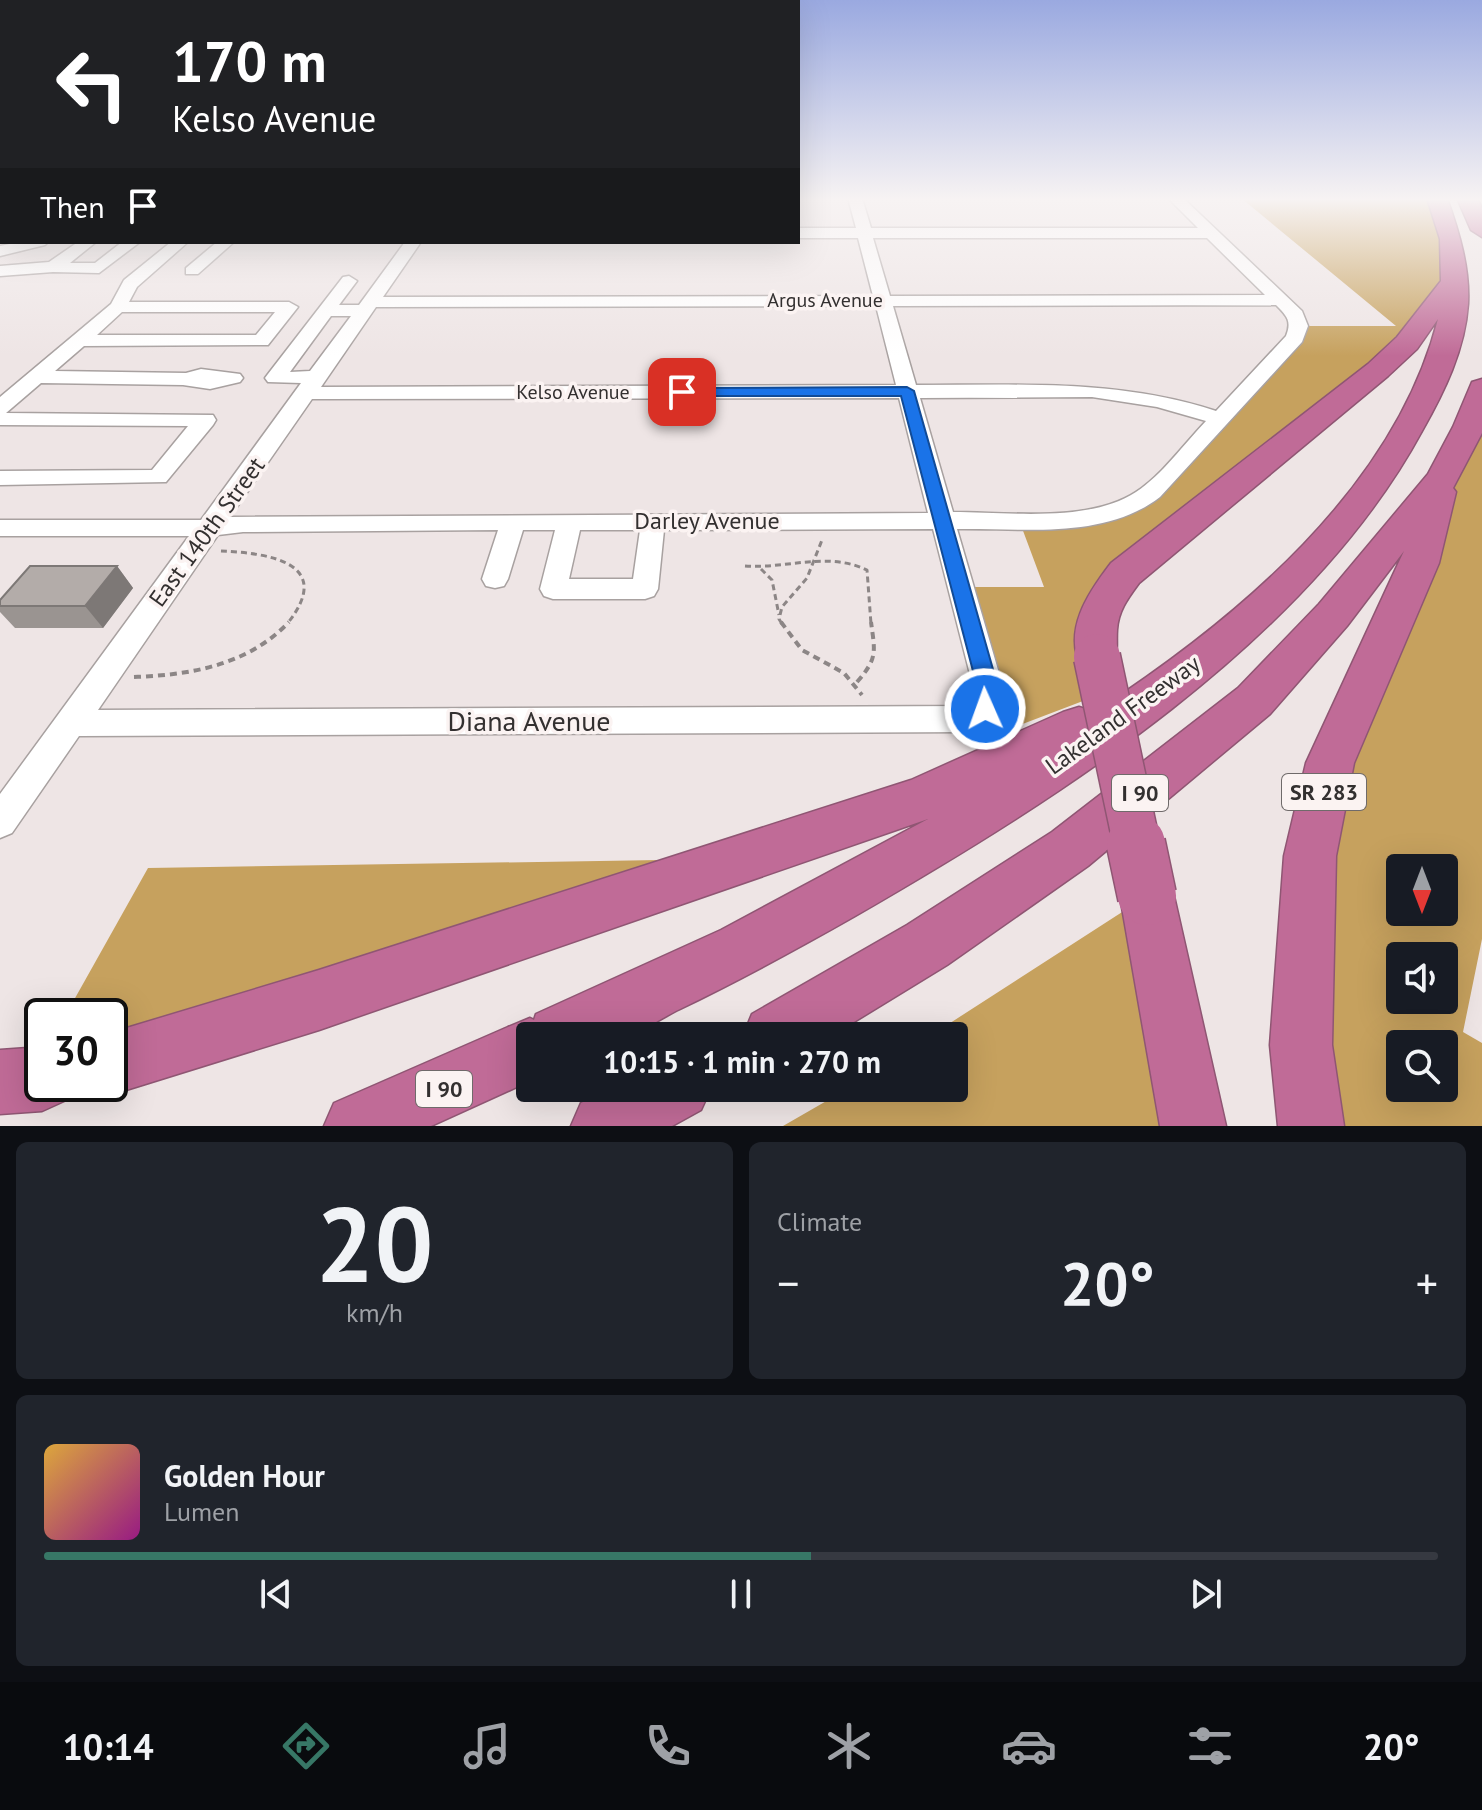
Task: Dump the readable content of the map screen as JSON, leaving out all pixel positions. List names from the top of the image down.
{
  "streets": {
    "highway": ["Lakeland Freeway", "SR 283", "I 90"],
    "street": [
      "Argus Avenue",
      "Kelso Avenue",
      "Darley Avenue",
      "East 140th Street",
      "Diana Avenue"
    ]
  },
  "crossings": [
    ["Argus Avenue", "Darley Avenue"],
    ["Argus Avenue", "East 140th Street"],
    ["Kelso Avenue", "Darley Avenue"],
    ["Kelso Avenue", "East 140th Street"],
    ["Darley Avenue", "East 140th Street"],
    ["Darley Avenue", "Diana Avenue"],
    ["East 140th Street", "Diana Avenue"],
    ["SR 283", "I 90"]
  ],
  "north": "bottom",
  "page": {
    "turn": ["170 m", "Kelso Avenue"],
    "then": "Then",
    "limit": "30",
    "trip": "10:15 · 1 min · 270 m",
    "tile": [
      ["20", "km/h"],
      "Climate"
    ],
    "heat": ["−", "20°", "+"],
    "song": ["Golden Hour", "Lumen"],
    "tabs": ["10:14", "20°"]
  }
}
